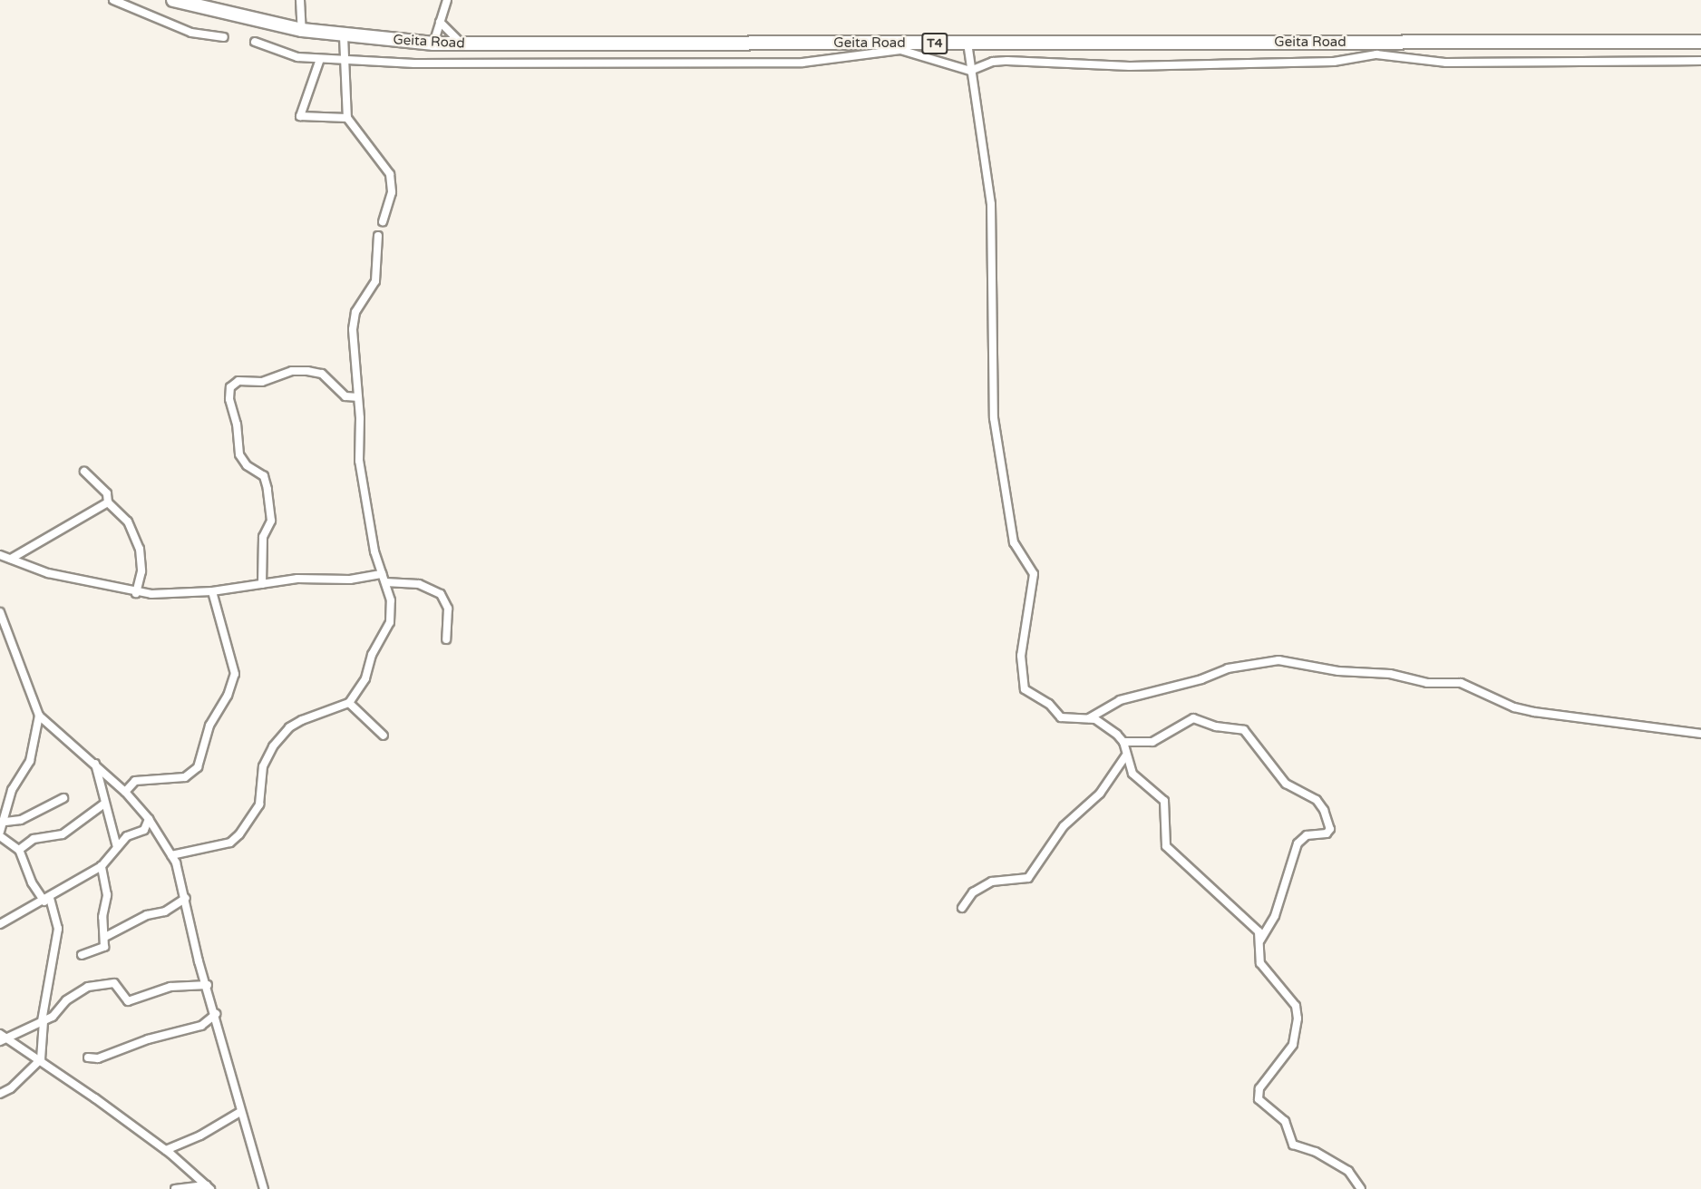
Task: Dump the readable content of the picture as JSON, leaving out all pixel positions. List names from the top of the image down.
{
  "streets": {
    "highway": ["Geita Road", "T4"]
  }
}
